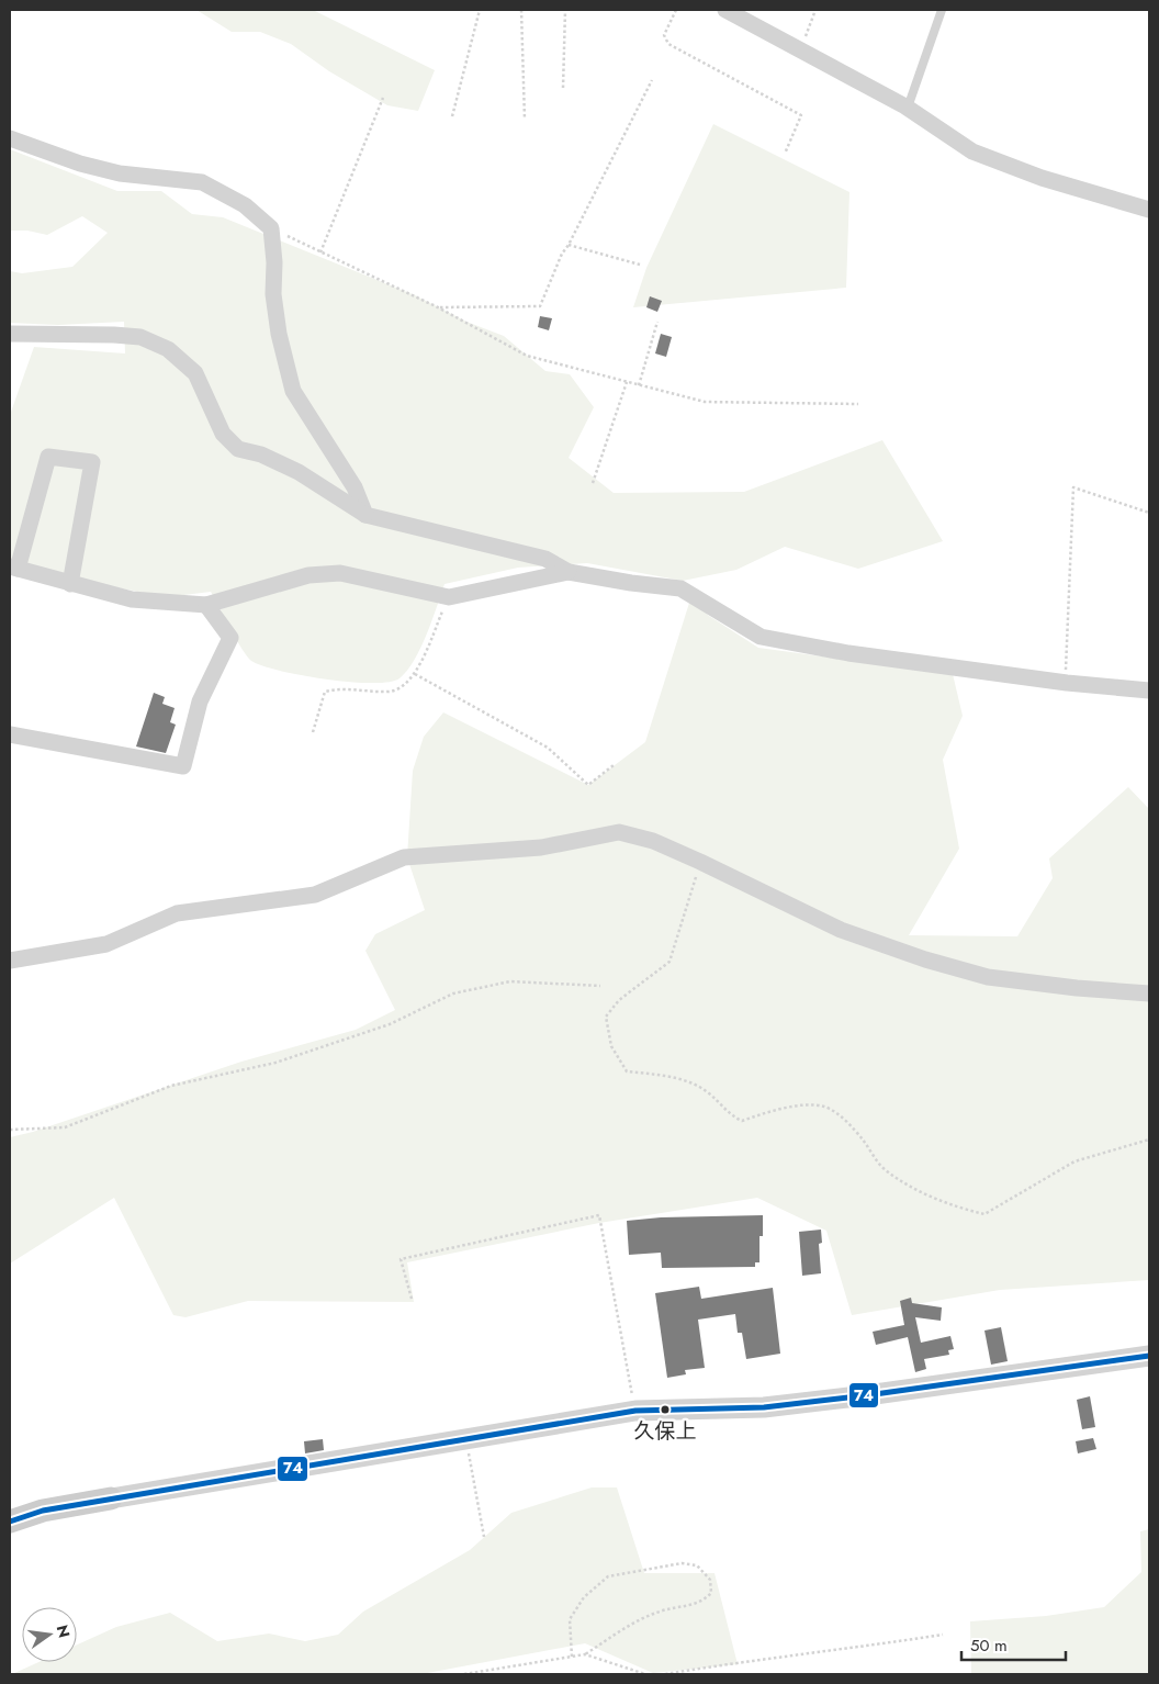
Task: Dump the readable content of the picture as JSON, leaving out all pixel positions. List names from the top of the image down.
{
  "places": ["久保上"],
  "lines": ["transit line 74"],
  "scale_bar": "50 m",
  "north": "right"
}
